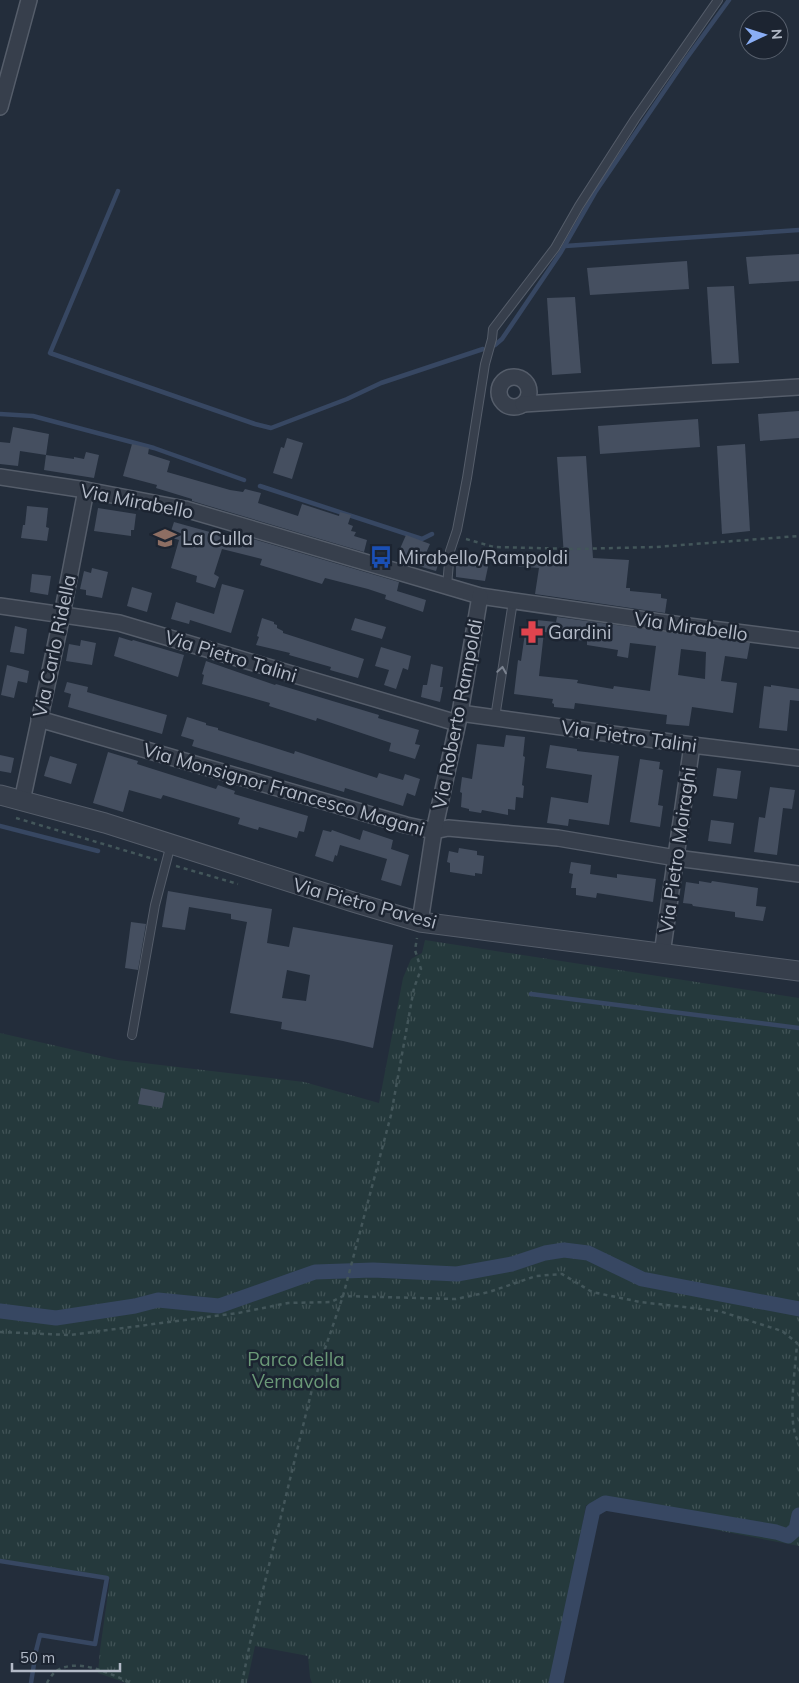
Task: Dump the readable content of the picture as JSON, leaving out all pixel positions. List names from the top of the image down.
{
  "streets": {
    "street": [
      "Via Mirabello",
      "Via Carlo Ridella",
      "Via Pietro Talini",
      "Via Roberto Rampoldi",
      "Via Monsignor Francesco Magani",
      "Via Pietro Moiraghi",
      "Via Pietro Pavesi"
    ]
  },
  "crossings": [
    ["Via Mirabello", "Via Carlo Ridella"],
    ["Via Mirabello", "Via Roberto Rampoldi"],
    ["Via Carlo Ridella", "Via Pietro Talini"],
    ["Via Carlo Ridella", "Via Monsignor Francesco Magani"],
    ["Via Carlo Ridella", "Via Pietro Pavesi"],
    ["Via Pietro Talini", "Via Roberto Rampoldi"],
    ["Via Pietro Talini", "Via Pietro Moiraghi"],
    ["Via Roberto Rampoldi", "Via Monsignor Francesco Magani"],
    ["Via Roberto Rampoldi", "Via Pietro Pavesi"],
    ["Via Monsignor Francesco Magani", "Via Pietro Moiraghi"],
    ["Via Pietro Moiraghi", "Via Pietro Pavesi"]
  ],
  "parks": ["Parco della Vernavola"],
  "places": {
    "school or university": ["La Culla"],
    "bus stop": ["Mirabello/Rampoldi"],
    "pharmacy": ["Gardini"]
  },
  "scale_bar": "50 m",
  "north": "right"
}
